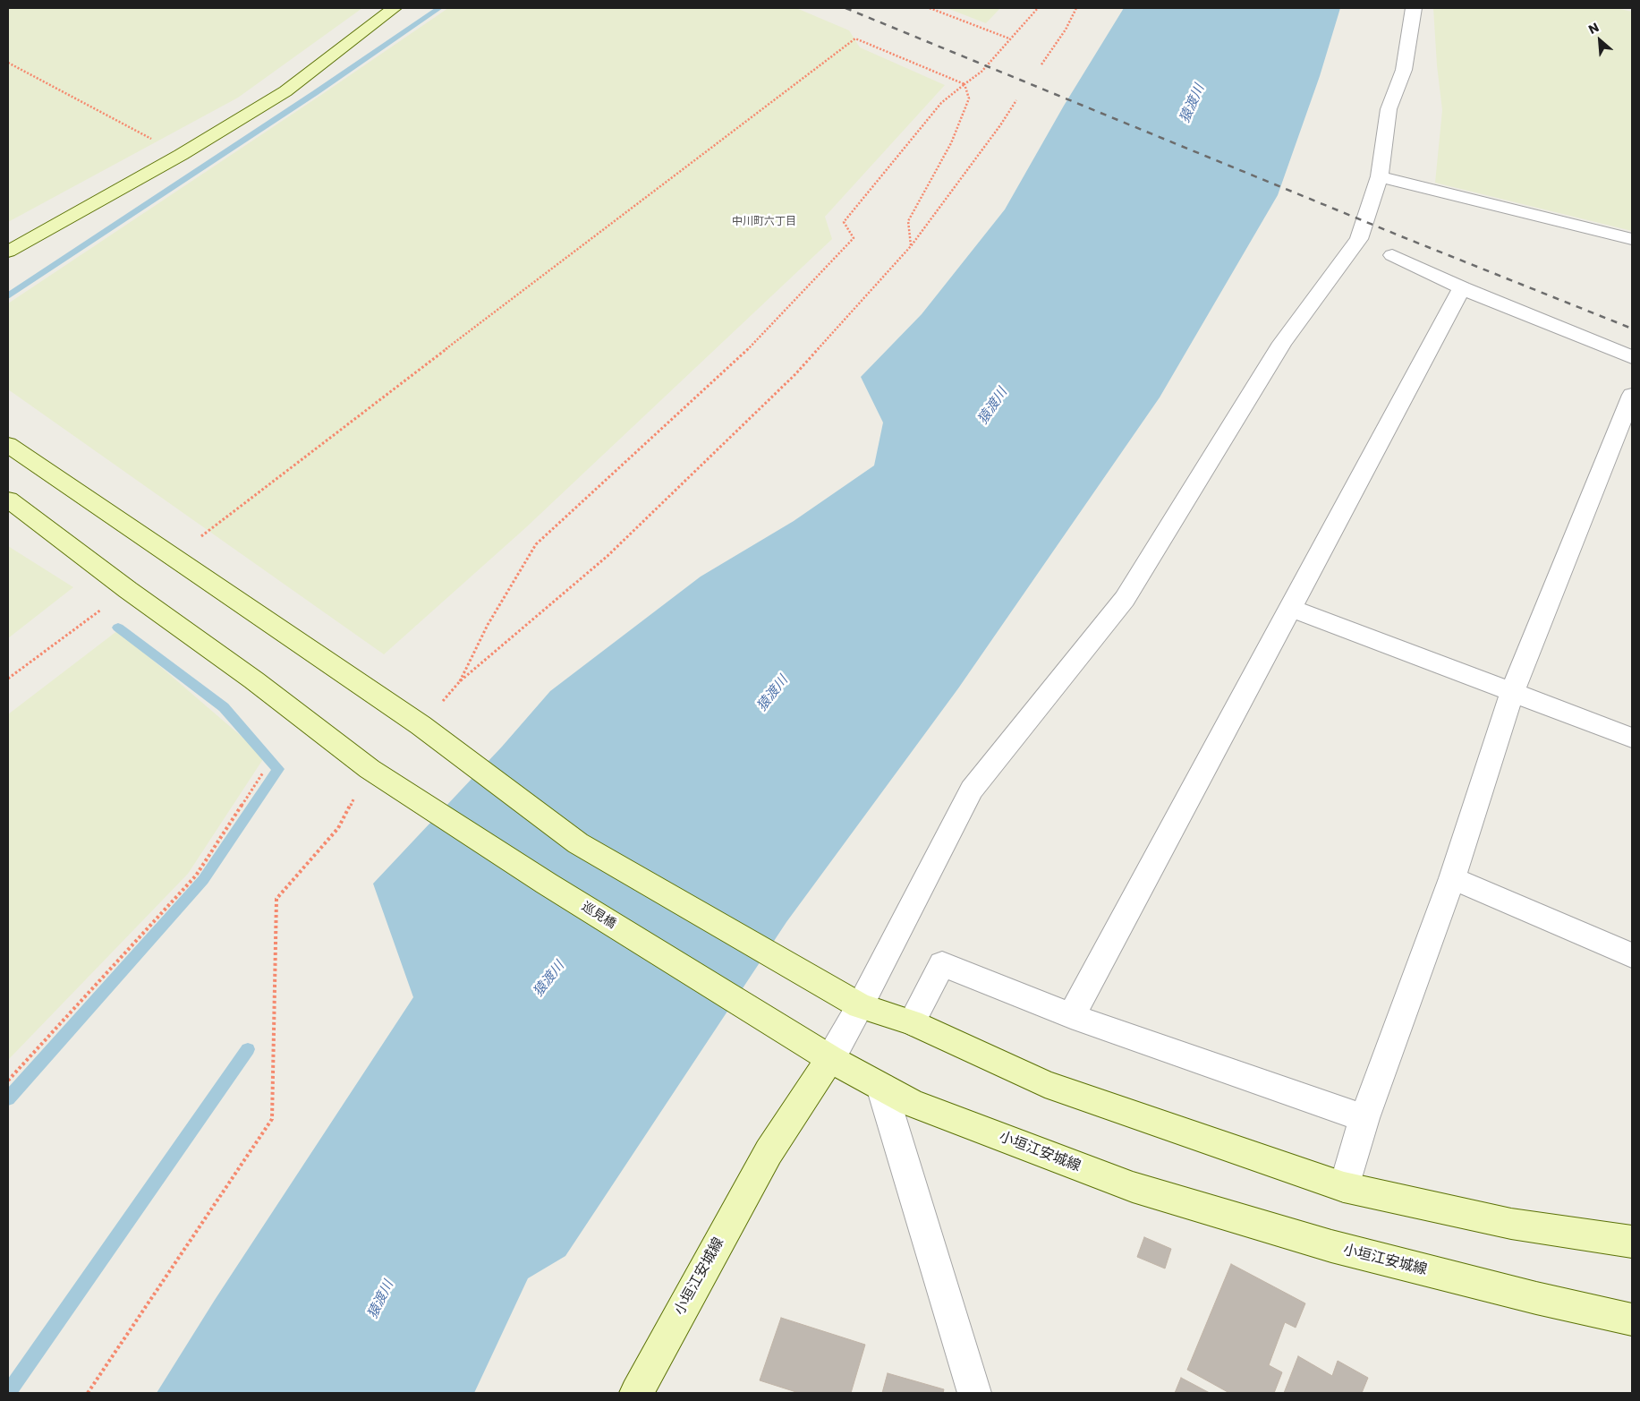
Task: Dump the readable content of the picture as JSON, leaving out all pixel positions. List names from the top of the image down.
{
  "streets": {
    "street": ["巡見橋", "小垣江安城線"]
  },
  "crossings": [
    ["巡見橋", "小垣江安城線"]
  ],
  "districts": ["中川町六丁目"],
  "water": ["猿渡川"],
  "north": "top left"
}
